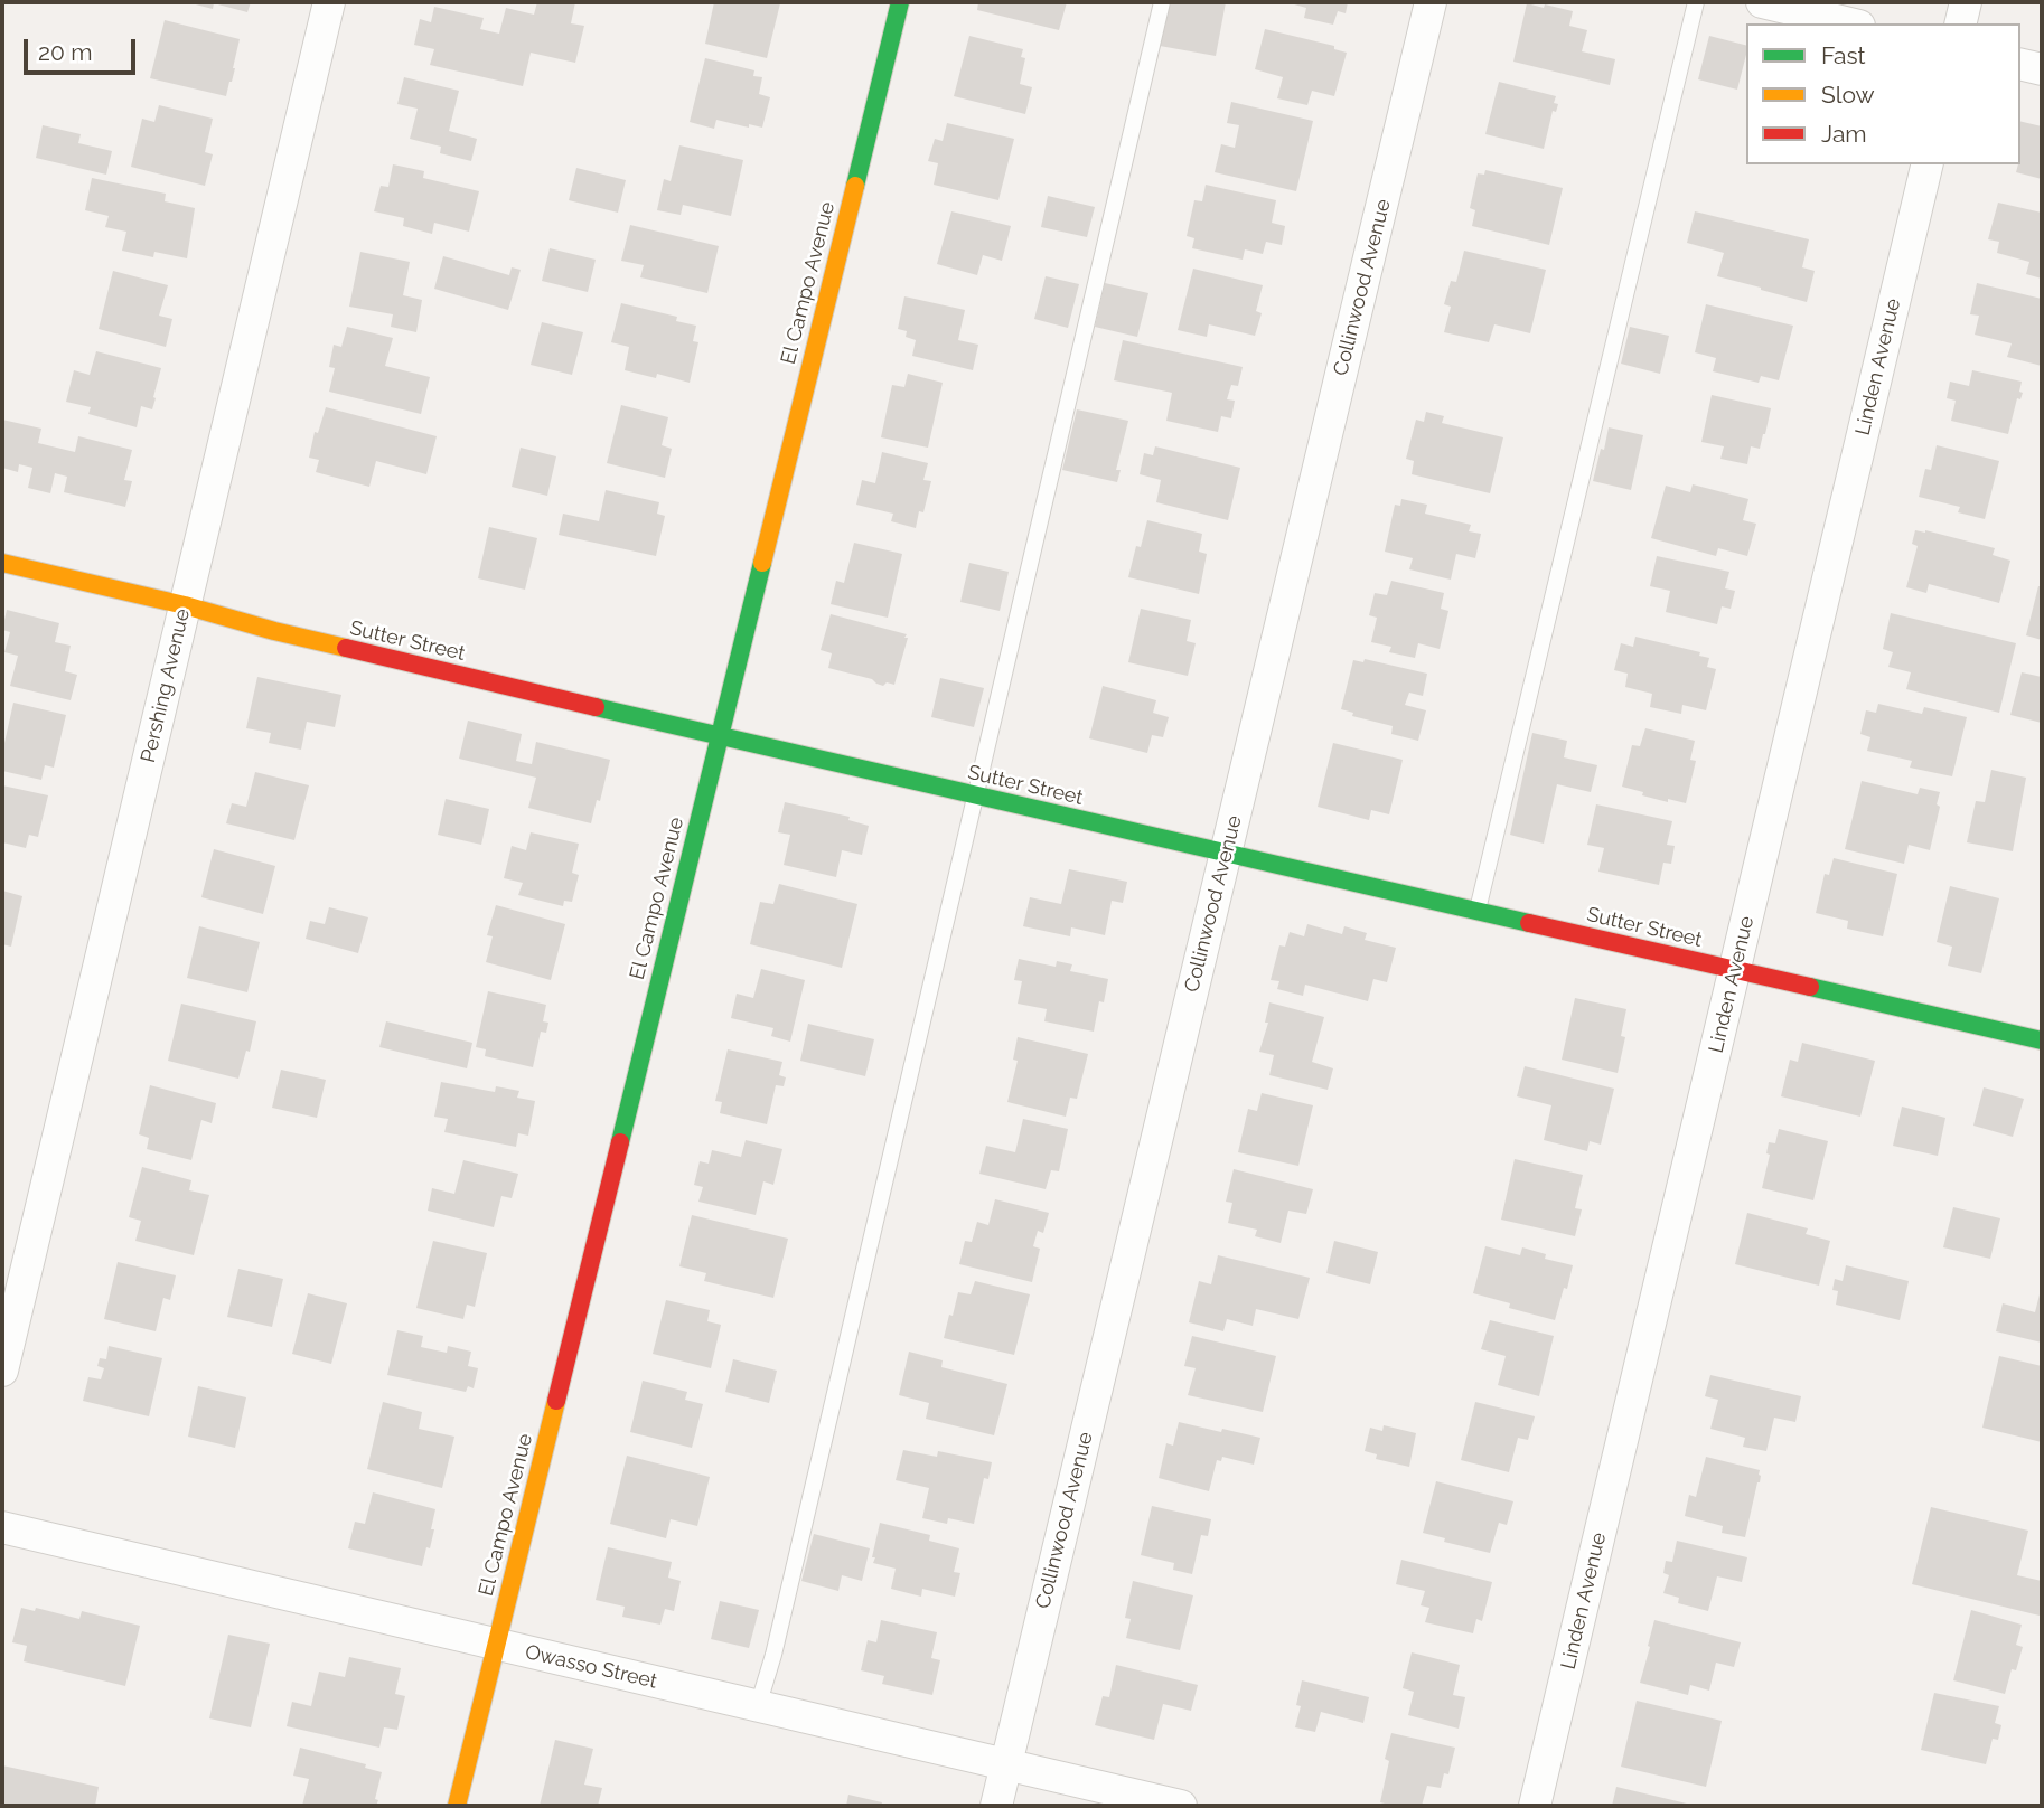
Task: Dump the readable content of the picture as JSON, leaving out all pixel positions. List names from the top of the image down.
{
  "streets": {
    "street": [
      "El Campo Avenue",
      "Collinwood Avenue",
      "Linden Avenue",
      "Sutter Street",
      "Pershing Avenue",
      "Owasso Street"
    ]
  },
  "crossings": [
    ["El Campo Avenue", "Sutter Street"],
    ["El Campo Avenue", "Owasso Street"],
    ["Collinwood Avenue", "Sutter Street"],
    ["Collinwood Avenue", "Owasso Street"],
    ["Linden Avenue", "Sutter Street"],
    ["Sutter Street", "Pershing Avenue"]
  ],
  "legend": ["Fast", "Slow", "Jam"],
  "scale_bar": "20 m"
}
